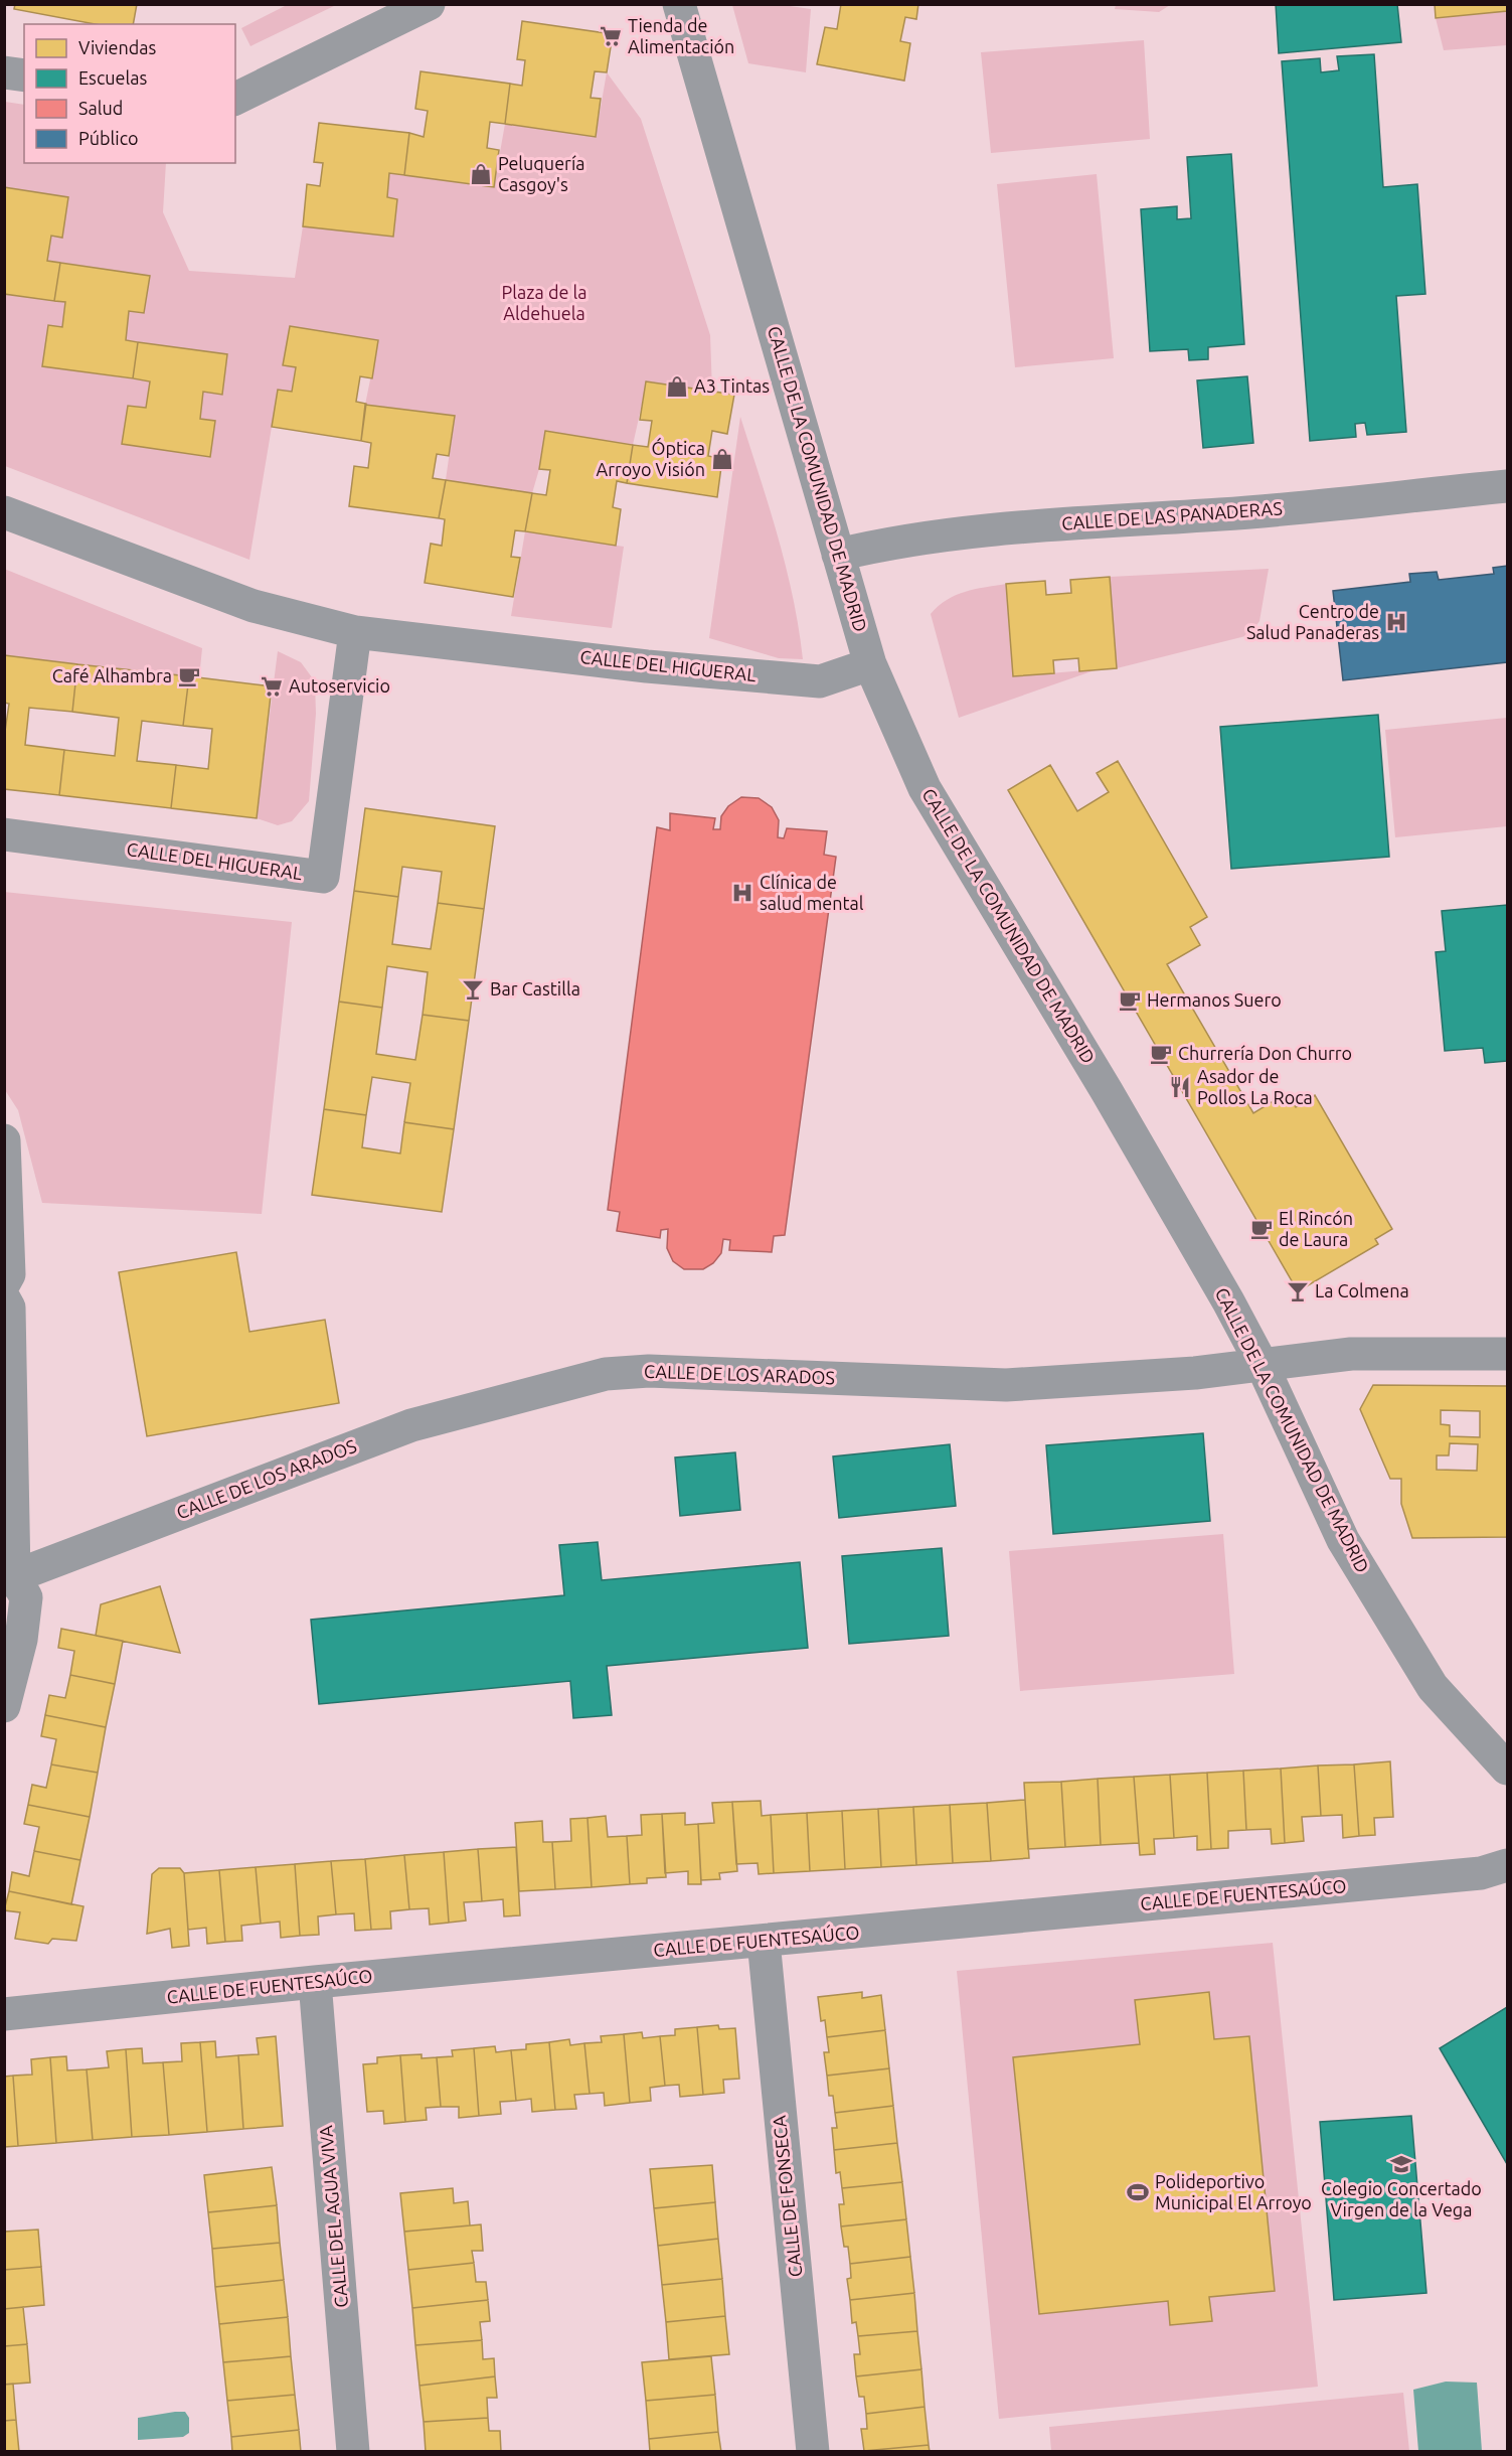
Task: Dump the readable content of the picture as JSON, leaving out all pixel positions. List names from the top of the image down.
{
  "streets": {
    "street": [
      "CALLE DE LA COMUNIDAD DE MADRID",
      "CALLE DE LAS PANADERAS",
      "CALLE DEL HIGUERAL",
      "CALLE DE LOS ARADOS",
      "CALLE DE FUENTESAÚCO",
      "CALLE DE FONSECA",
      "CALLE DEL AGUA VIVA"
    ]
  },
  "crossings": [
    ["CALLE DE LA COMUNIDAD DE MADRID", "CALLE DE LAS PANADERAS"],
    ["CALLE DE LA COMUNIDAD DE MADRID", "CALLE DEL HIGUERAL"],
    ["CALLE DE LA COMUNIDAD DE MADRID", "CALLE DE LOS ARADOS"],
    ["CALLE DE FUENTESAÚCO", "CALLE DE FONSECA"],
    ["CALLE DE FUENTESAÚCO", "CALLE DEL AGUA VIVA"]
  ],
  "parks": ["Plaza de la Aldehuela"],
  "places": {
    "supermarket": ["Tienda de Alimentación", "Autoservicio"],
    "shop": ["Peluquería Casgoy's", "A3 Tintas", "Óptica Arroyo Visión"],
    "hospital": ["Centro de Salud Panaderas", "Clínica de salud mental"],
    "cafe": [
      "Café Alhambra",
      "Hermanos Suero",
      "Churrería Don Churro",
      "El Rincón de Laura"
    ],
    "bar": ["Bar Castilla", "La Colmena"],
    "restaurant": ["Asador de Pollos La Roca"],
    "school or university": ["Colegio Concertado Virgen de la Vega"],
    "sports": ["Polideportivo Municipal El Arroyo"]
  },
  "legend": [
    "Viviendas",
    "Escuelas",
    "Salud",
    "Público"
  ]
}
